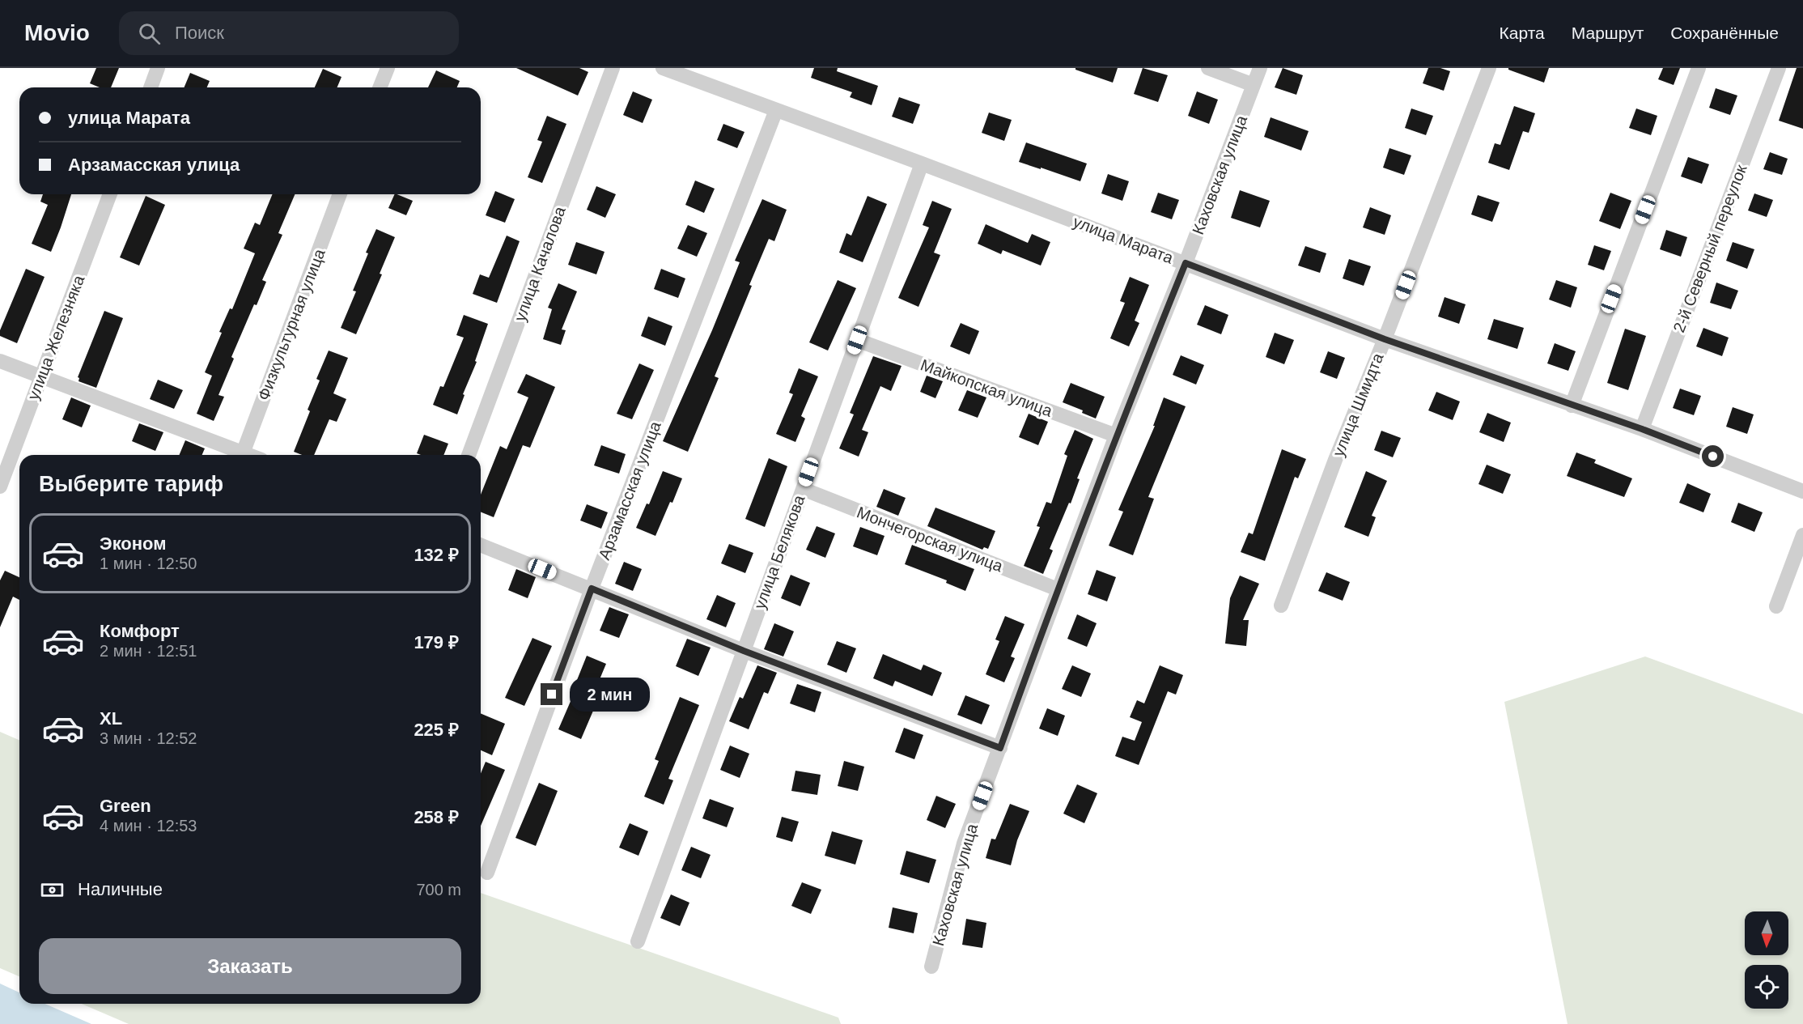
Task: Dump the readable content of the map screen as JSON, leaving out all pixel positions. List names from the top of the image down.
{
  "streets": {
    "street": [
      "Каховская улица",
      "улица Марата",
      "2-й Северный переулок",
      "улица Качалова",
      "Физкультурная улица",
      "улица Железняка",
      "Майкопская улица",
      "улица Шмидта",
      "Арзамасская улица",
      "Мончегорская улица",
      "улица Белякова"
    ]
  },
  "crossings": [
    ["Каховская улица", "улица Марата"],
    ["Каховская улица", "Майкопская улица"],
    ["Каховская улица", "Мончегорская улица"],
    ["улица Марата", "2-й Северный переулок"],
    ["улица Марата", "улица Шмидта"],
    ["улица Марата", "Арзамасская улица"],
    ["улица Марата", "улица Белякова"],
    ["Майкопская улица", "улица Белякова"],
    ["Мончегорская улица", "улица Белякова"]
  ],
  "north": "bottom",
  "page": {
    "header": "Movio",
    "search": "Поиск",
    "nav": ["Карта", "Маршрут", "Сохранённые"],
    "banner": ["улица Марата", "Арзамасская улица"],
    "heading": "Выберите тариф",
    "list": [
      {
        "name": "Эконом",
        "note": "1 мин · 12:50",
        "value": "132 ₽"
      },
      {
        "name": "Комфорт",
        "note": "2 мин · 12:51",
        "value": "179 ₽"
      },
      {
        "name": "XL",
        "note": "3 мин · 12:52",
        "value": "225 ₽"
      },
      {
        "name": "Green",
        "note": "4 мин · 12:53",
        "value": "258 ₽"
      }
    ],
    "bubble": "2 мин",
    "pay": ["Наличные", "700 m"],
    "buttons": "Заказать"
  }
}
